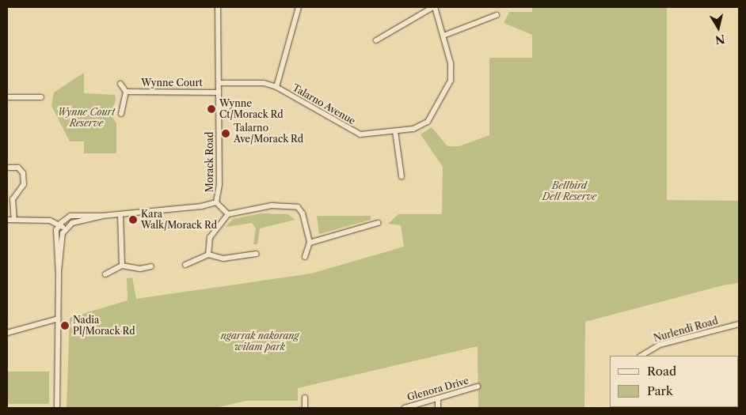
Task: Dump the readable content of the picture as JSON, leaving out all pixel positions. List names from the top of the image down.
{
  "streets": {
    "street": [
      "Wynne Court",
      "Talarno Avenue",
      "Morack Road",
      "Nurlendi Road",
      "Glenora Drive"
    ]
  },
  "crossings": [
    ["Wynne Court", "Morack Road"],
    ["Talarno Avenue", "Morack Road"]
  ],
  "parks": ["Wynne Court Reserve", "Bellbird Dell Reserve", "ngarrak nakorang wilam park"],
  "places": [
    "Wynne Ct/Morack Rd",
    "Talarno Ave/Morack Rd",
    "Kara Walk/Morack Rd",
    "Nadia Pl/Morack Rd"
  ],
  "legend": ["Road", "Park"],
  "north": "bottom"
}
